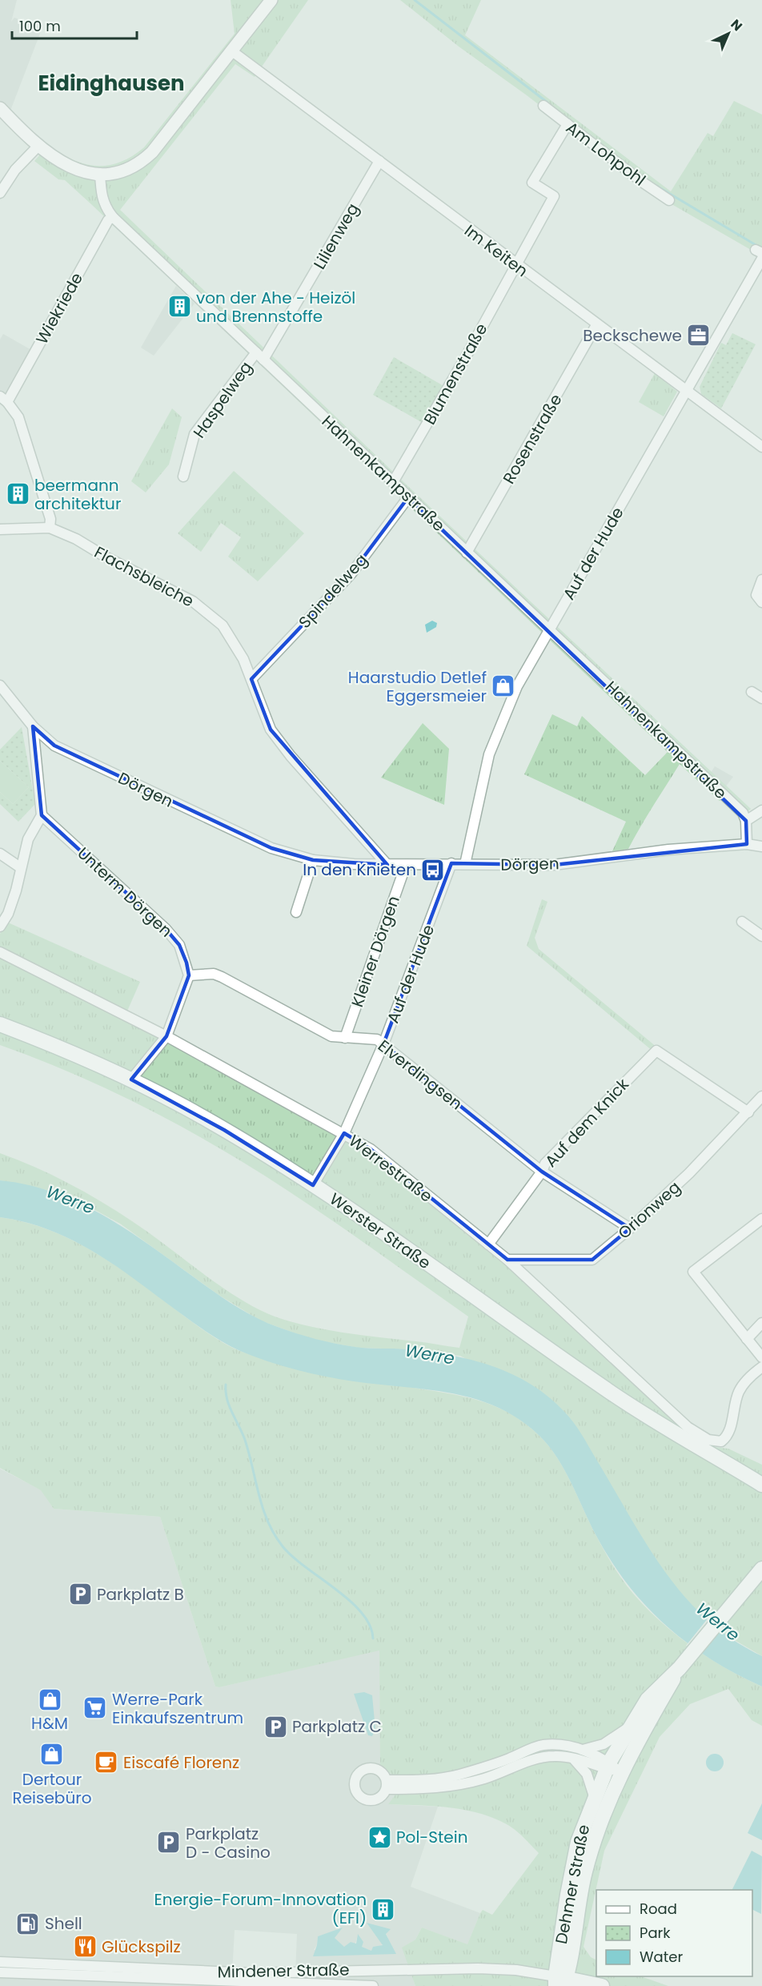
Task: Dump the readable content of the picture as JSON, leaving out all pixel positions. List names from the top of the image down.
{
  "streets": {
    "main road": ["Werster Straße", "Dehmer Straße"],
    "street": [
      "Am Lohpohl",
      "Lilienweg",
      "Im Keiten",
      "Wiekriede",
      "Blumenstraße",
      "Haspelweg",
      "Rosenstraße",
      "Hahnenkampstraße",
      "Auf der Hude",
      "Flachsbleiche",
      "Spindelweg",
      "Dörgen",
      "Unterm Dörgen",
      "Kleiner Dörgen",
      "Elverdingsen",
      "Auf dem Knick",
      "Werrestraße",
      "Orionweg",
      "Mindener Straße"
    ]
  },
  "crossings": [
    ["Am Lohpohl", "Blumenstraße"],
    ["Lilienweg", "Im Keiten"],
    ["Lilienweg", "Haspelweg"],
    ["Lilienweg", "Hahnenkampstraße"],
    ["Im Keiten", "Blumenstraße"],
    ["Im Keiten", "Rosenstraße"],
    ["Im Keiten", "Auf der Hude"],
    ["Wiekriede", "Hahnenkampstraße"],
    ["Blumenstraße", "Hahnenkampstraße"],
    ["Haspelweg", "Hahnenkampstraße"],
    ["Rosenstraße", "Hahnenkampstraße"],
    ["Hahnenkampstraße", "Auf der Hude"],
    ["Hahnenkampstraße", "Spindelweg"],
    ["Auf der Hude", "Dörgen"],
    ["Auf der Hude", "Elverdingsen"],
    ["Auf der Hude", "Werrestraße"],
    ["Auf der Hude", "Werster Straße"],
    ["Flachsbleiche", "Spindelweg"],
    ["Flachsbleiche", "Dörgen"],
    ["Dörgen", "Kleiner Dörgen"],
    ["Unterm Dörgen", "Elverdingsen"],
    ["Kleiner Dörgen", "Elverdingsen"],
    ["Elverdingsen", "Auf dem Knick"],
    ["Elverdingsen", "Orionweg"],
    ["Auf dem Knick", "Werrestraße"],
    ["Auf dem Knick", "Orionweg"],
    ["Werrestraße", "Orionweg"],
    ["Dehmer Straße", "Mindener Straße"]
  ],
  "districts": ["Eidinghausen"],
  "water": ["Werre"],
  "places": {
    "building": ["von der Ahe - Heizöl und Brennstoffe", "beermann architektur", "Energie-Forum-Innovation (EFI)"],
    "office": ["Beckschewe"],
    "shop": ["Haarstudio Detlef Eggersmeier", "H&M", "Dertour Reisebüro"],
    "bus stop": ["In den Knieten"],
    "parking": ["Parkplatz B", "Parkplatz C", "Parkplatz D - Casino"],
    "supermarket": ["Werre-Park Einkaufszentrum"],
    "cafe": ["Eiscafé Florenz"],
    "place": ["Pol-Stein"],
    "fuel station": ["Shell"],
    "restaurant": ["Glückspilz"]
  },
  "legend": ["Road", "Park", "Water"],
  "scale_bar": "100 m",
  "north": "top right"
}
